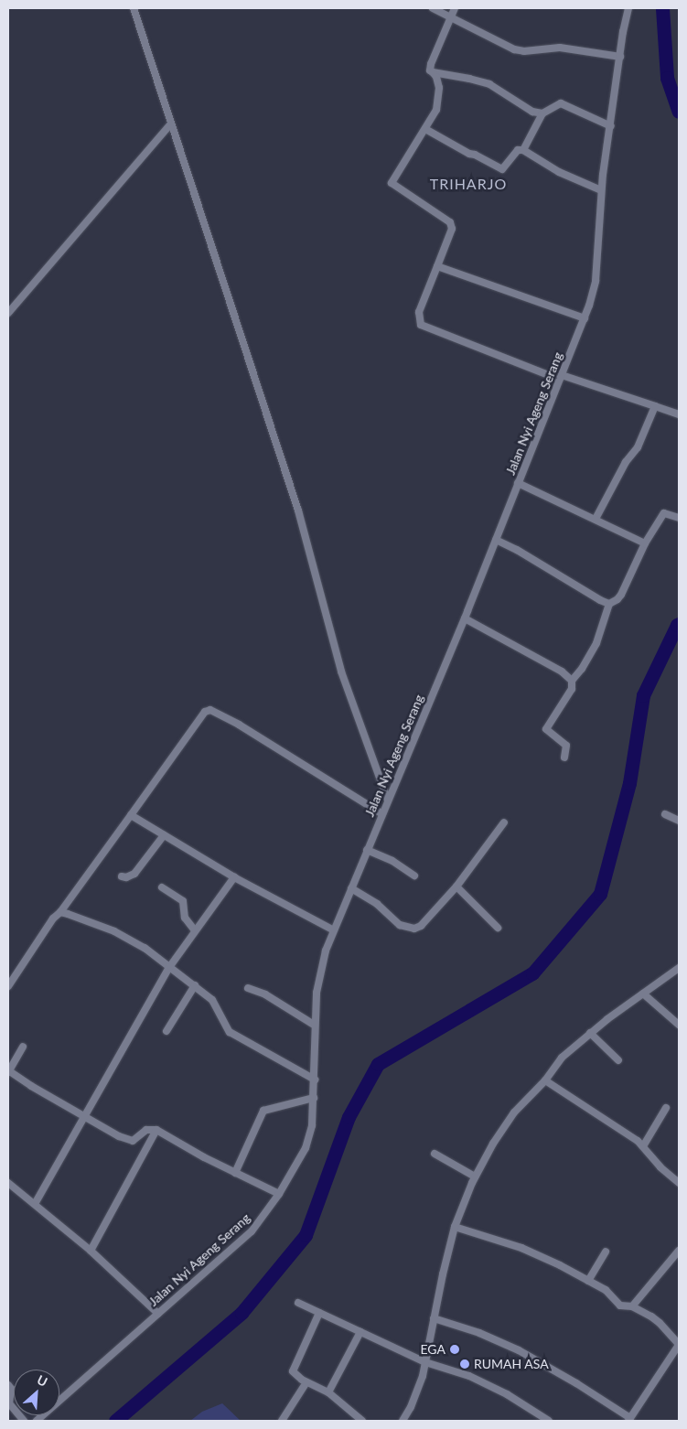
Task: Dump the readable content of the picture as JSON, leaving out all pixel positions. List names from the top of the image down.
{
  "streets": {
    "street": ["Jalan Nyi Ageng Serang"]
  },
  "districts": ["TRIHARJO"],
  "places": ["EGA", "RUMAH ASA"],
  "north": "top right"
}
